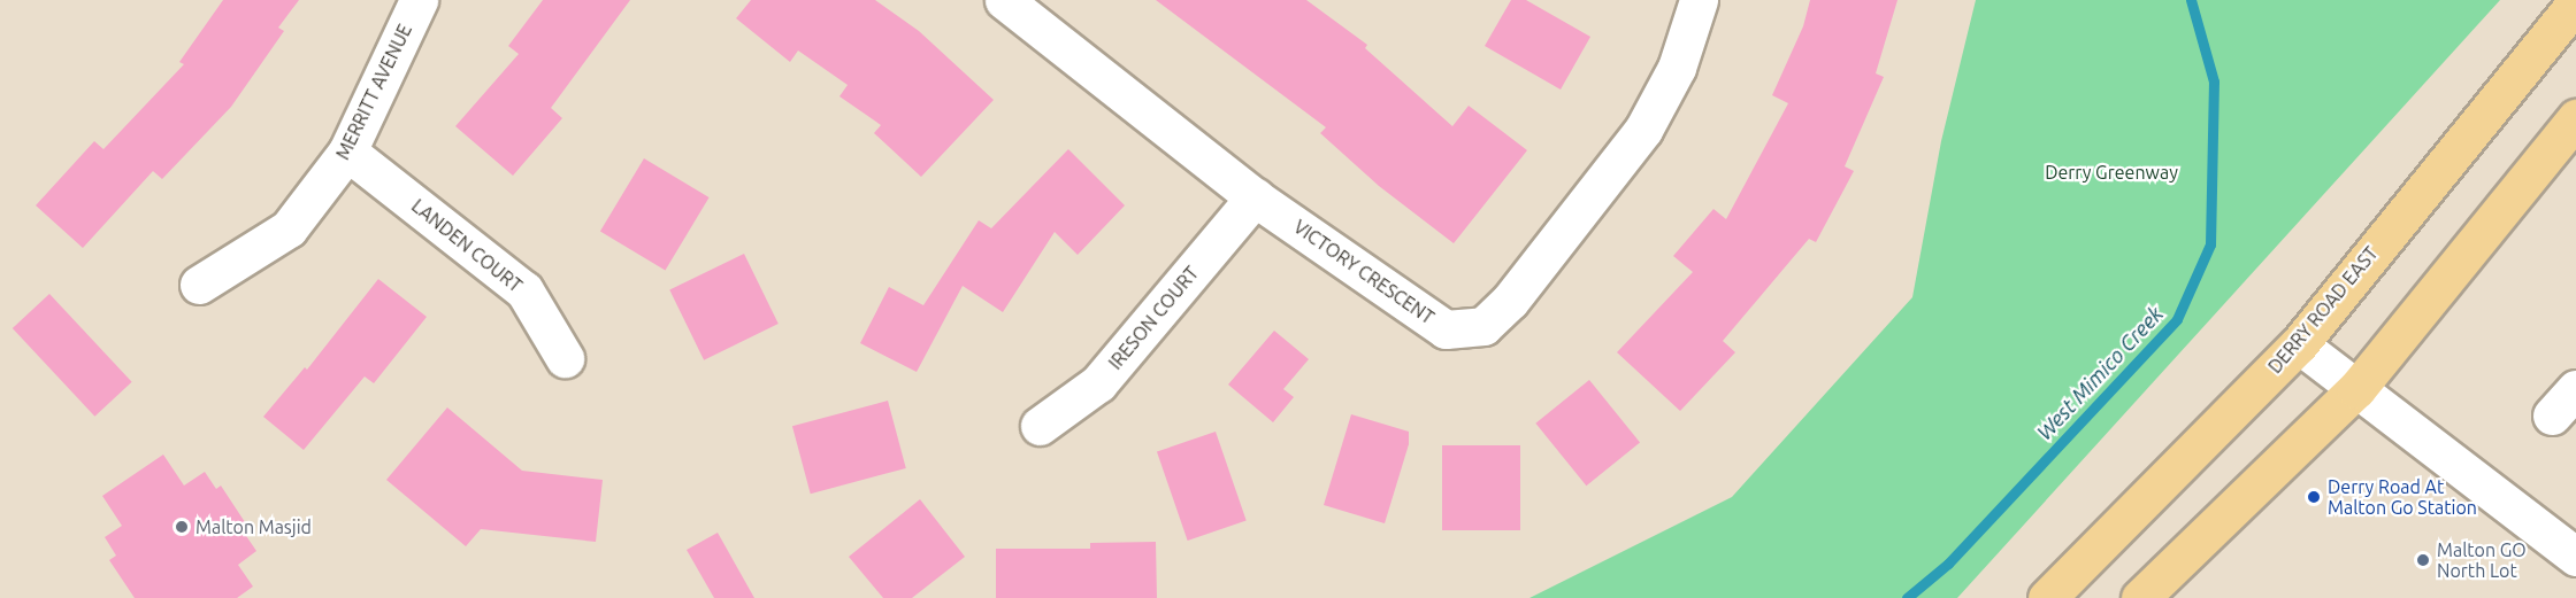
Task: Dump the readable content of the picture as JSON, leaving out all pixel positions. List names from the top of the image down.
{
  "streets": {
    "main road": ["DERRY ROAD EAST"],
    "street": [
      "MERRITT AVENUE",
      "LANDEN COURT",
      "VICTORY CRESCENT",
      "IRESON COURT"
    ]
  },
  "crossings": [
    ["MERRITT AVENUE", "LANDEN COURT"],
    ["VICTORY CRESCENT", "IRESON COURT"]
  ],
  "water": ["West Mimico Creek"],
  "parks": ["Derry Greenway"],
  "places": ["Derry Road At Malton Go Station", "Malton Masjid", "Malton GO North Lot"]
}
